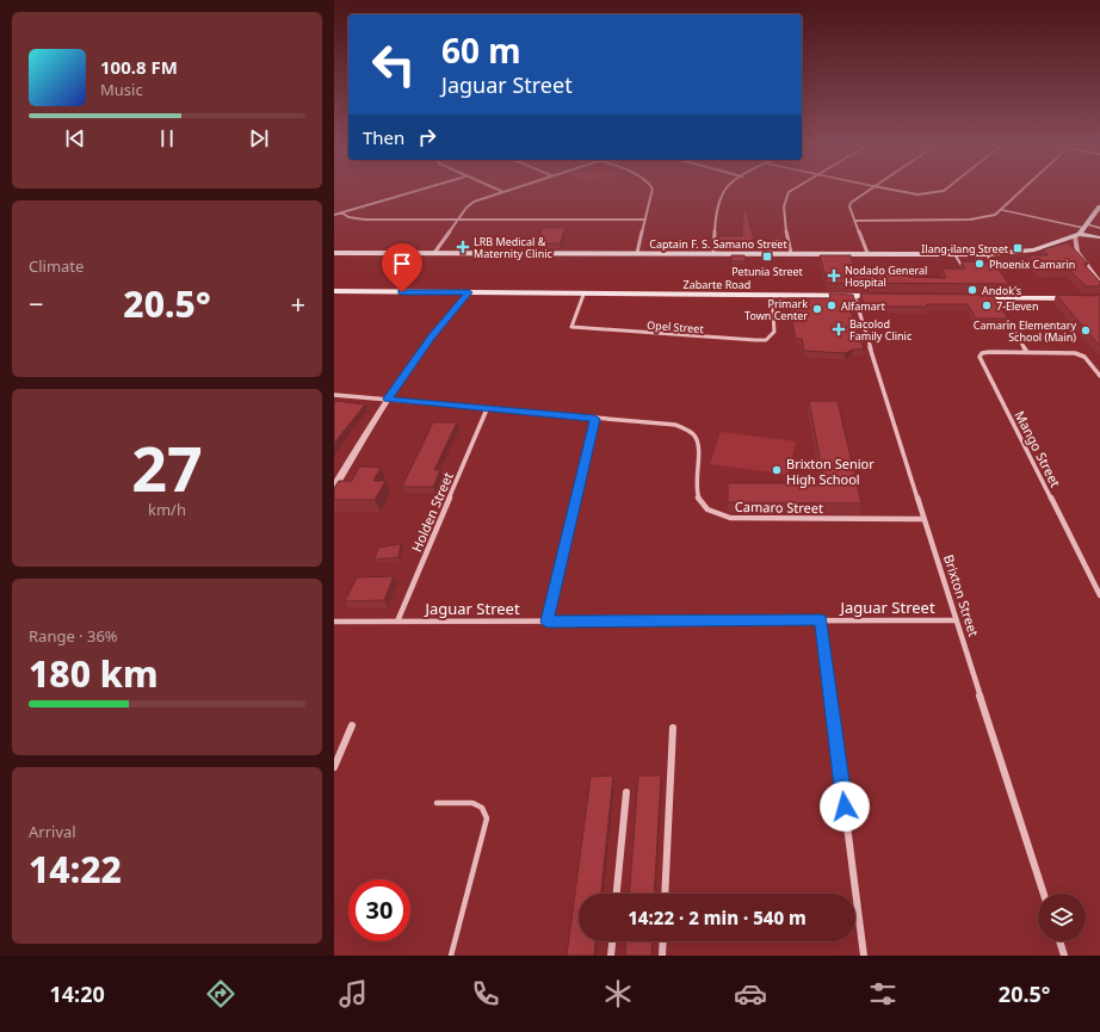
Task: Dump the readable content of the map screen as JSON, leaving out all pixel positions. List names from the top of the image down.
{
  "streets": {
    "main road": ["Captain F. S. Samano Street", "Zabarte Road"],
    "street": [
      "Opel Street",
      "Mango Street",
      "Camaro Street",
      "Holden Street",
      "Brixton Street",
      "Jaguar Street"
    ]
  },
  "crossings": [
    ["Zabarte Road", "Opel Street"],
    ["Zabarte Road", "Brixton Street"],
    ["Camaro Street", "Holden Street"],
    ["Camaro Street", "Brixton Street"],
    ["Holden Street", "Jaguar Street"],
    ["Brixton Street", "Jaguar Street"]
  ],
  "places": {
    "health": ["LRB Medical & Maternity Clinic", "Nodado General Hospital", "Bacolod Family Clinic"],
    "transit": ["Ilang-ilang Street", "Petunia Street"],
    "other": [
      "Phoenix Camarin",
      "Andok's",
      "Alfamart",
      "7-Eleven",
      "Primark Town Center",
      "Camarin Elementary School (Main)",
      "Brixton Senior High School"
    ]
  },
  "page": {
    "turn": ["60 m", "Jaguar Street"],
    "song": ["100.8 FM", "Music"],
    "then": "Then",
    "tile": [
      "Climate",
      ["27", "km/h"],
      ["Range · 36%", "180 km"],
      ["Arrival", "14:22"]
    ],
    "heat": ["−", "20.5°", "+"],
    "limit": "30",
    "trip": "14:22 · 2 min · 540 m",
    "tabs": ["14:20", "20.5°"]
  }
}
